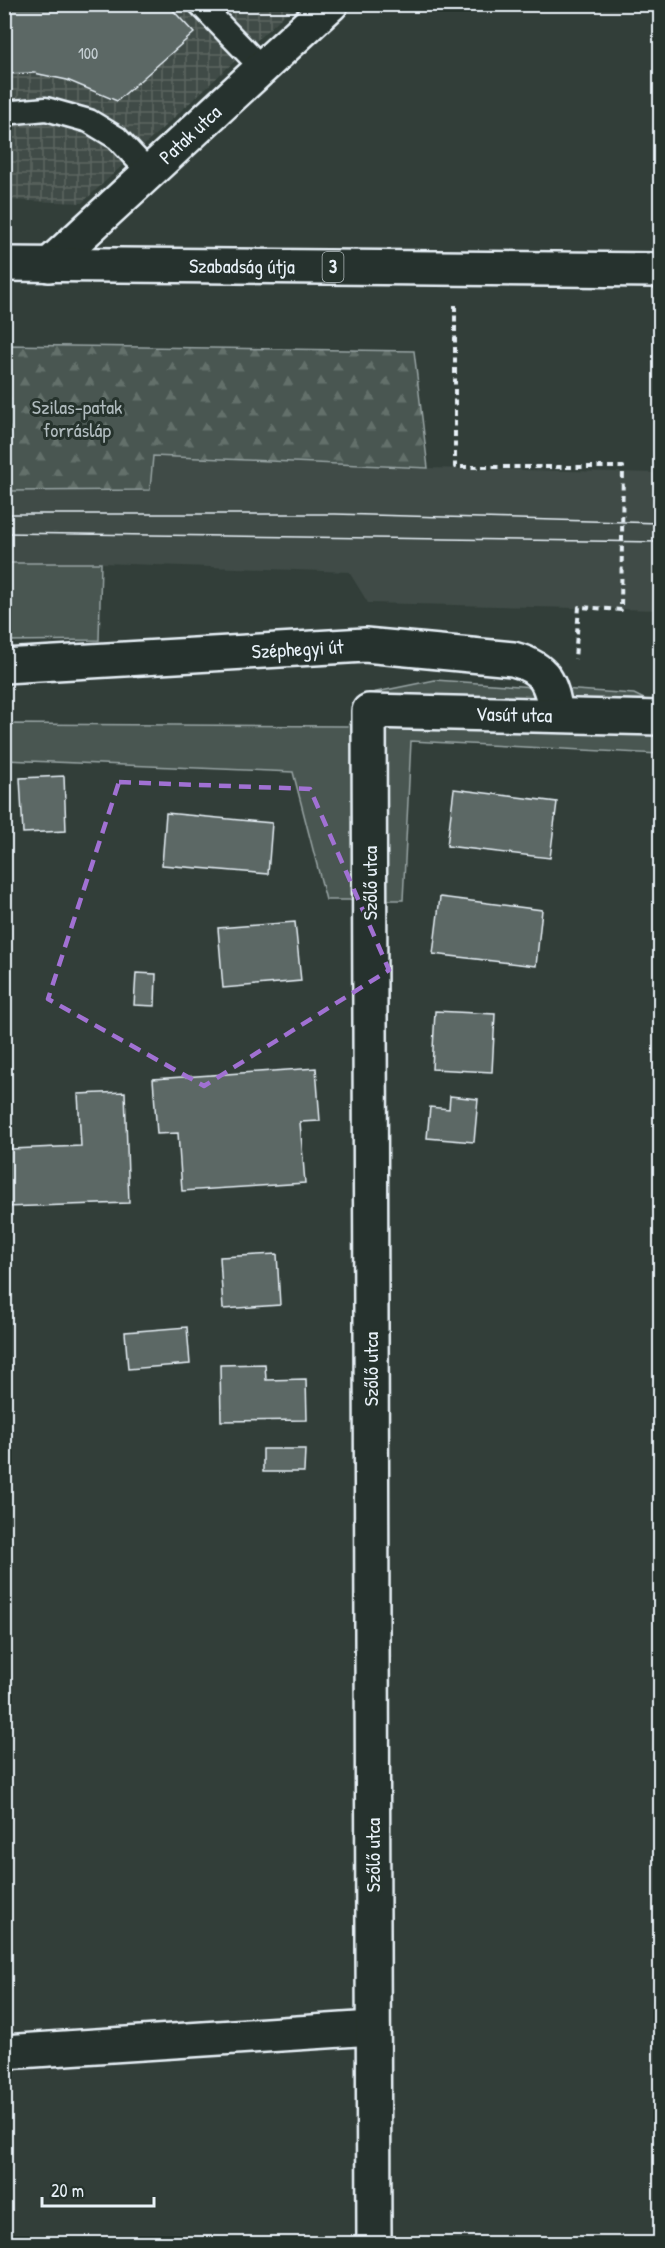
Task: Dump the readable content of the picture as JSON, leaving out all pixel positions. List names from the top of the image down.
{
  "streets": {
    "street": [
      "Patak utca",
      "Szabadság útja",
      "3",
      "Széphegyi út",
      "Vasút utca",
      "Szőlő utca"
    ]
  },
  "crossings": [
    ["Patak utca", "Szabadság útja"],
    ["Széphegyi út", "Vasút utca"],
    ["Vasút utca", "Szőlő utca"]
  ],
  "parks": ["Szilas-patak forrásláp"],
  "house_numbers": ["100"],
  "scale_bar": "20 m"
}
